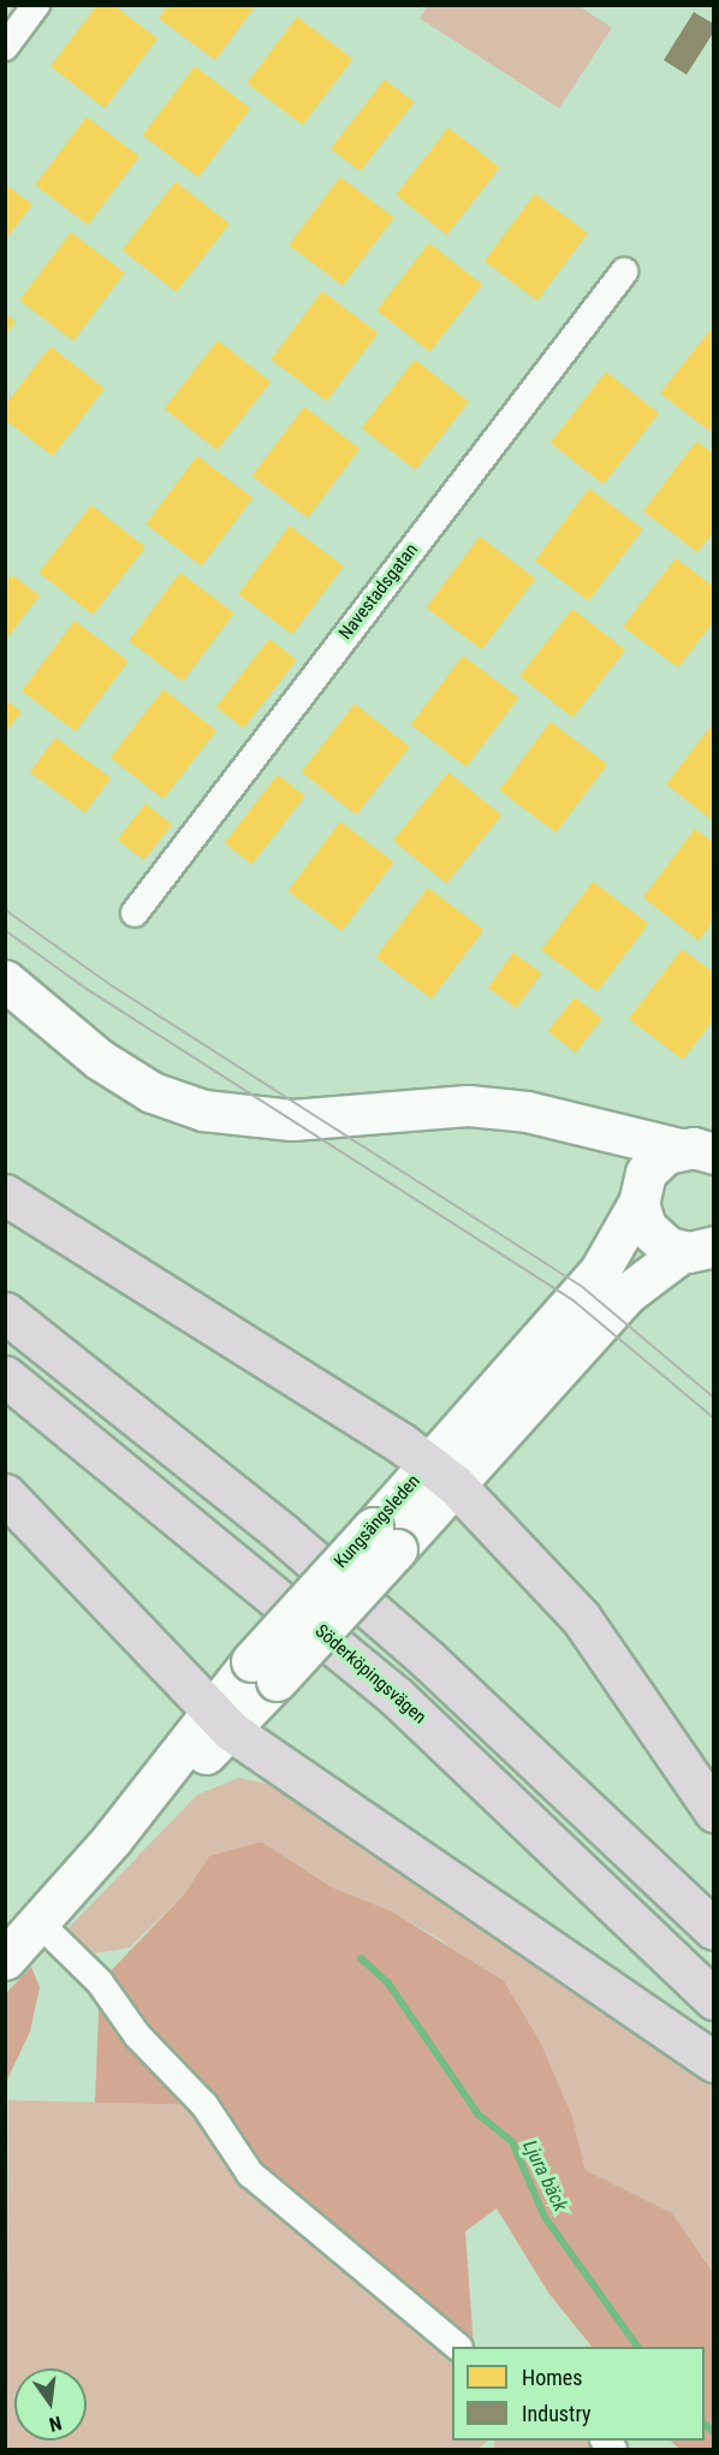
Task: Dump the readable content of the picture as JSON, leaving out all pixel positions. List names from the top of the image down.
{
  "streets": {
    "highway": ["Söderköpingsvägen"],
    "main road": ["Kungsängsleden"],
    "street": ["Navestadsgatan"]
  },
  "water": ["Ljura bäck"],
  "legend": ["Homes", "Industry"],
  "north": "bottom"
}
